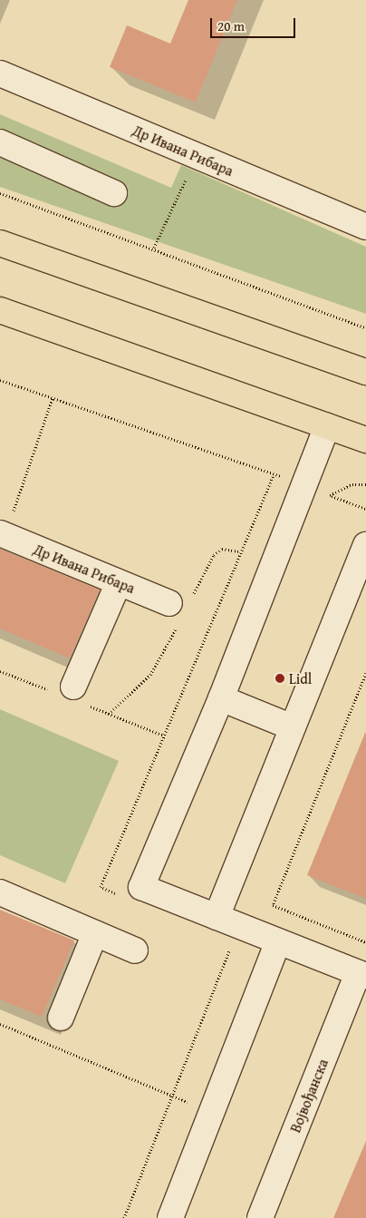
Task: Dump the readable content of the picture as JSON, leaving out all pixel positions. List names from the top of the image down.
{
  "streets": {
    "street": ["Др Ивана Рибара", "Војвођанска"]
  },
  "places": ["Lidl"],
  "scale_bar": "20 m"
}
